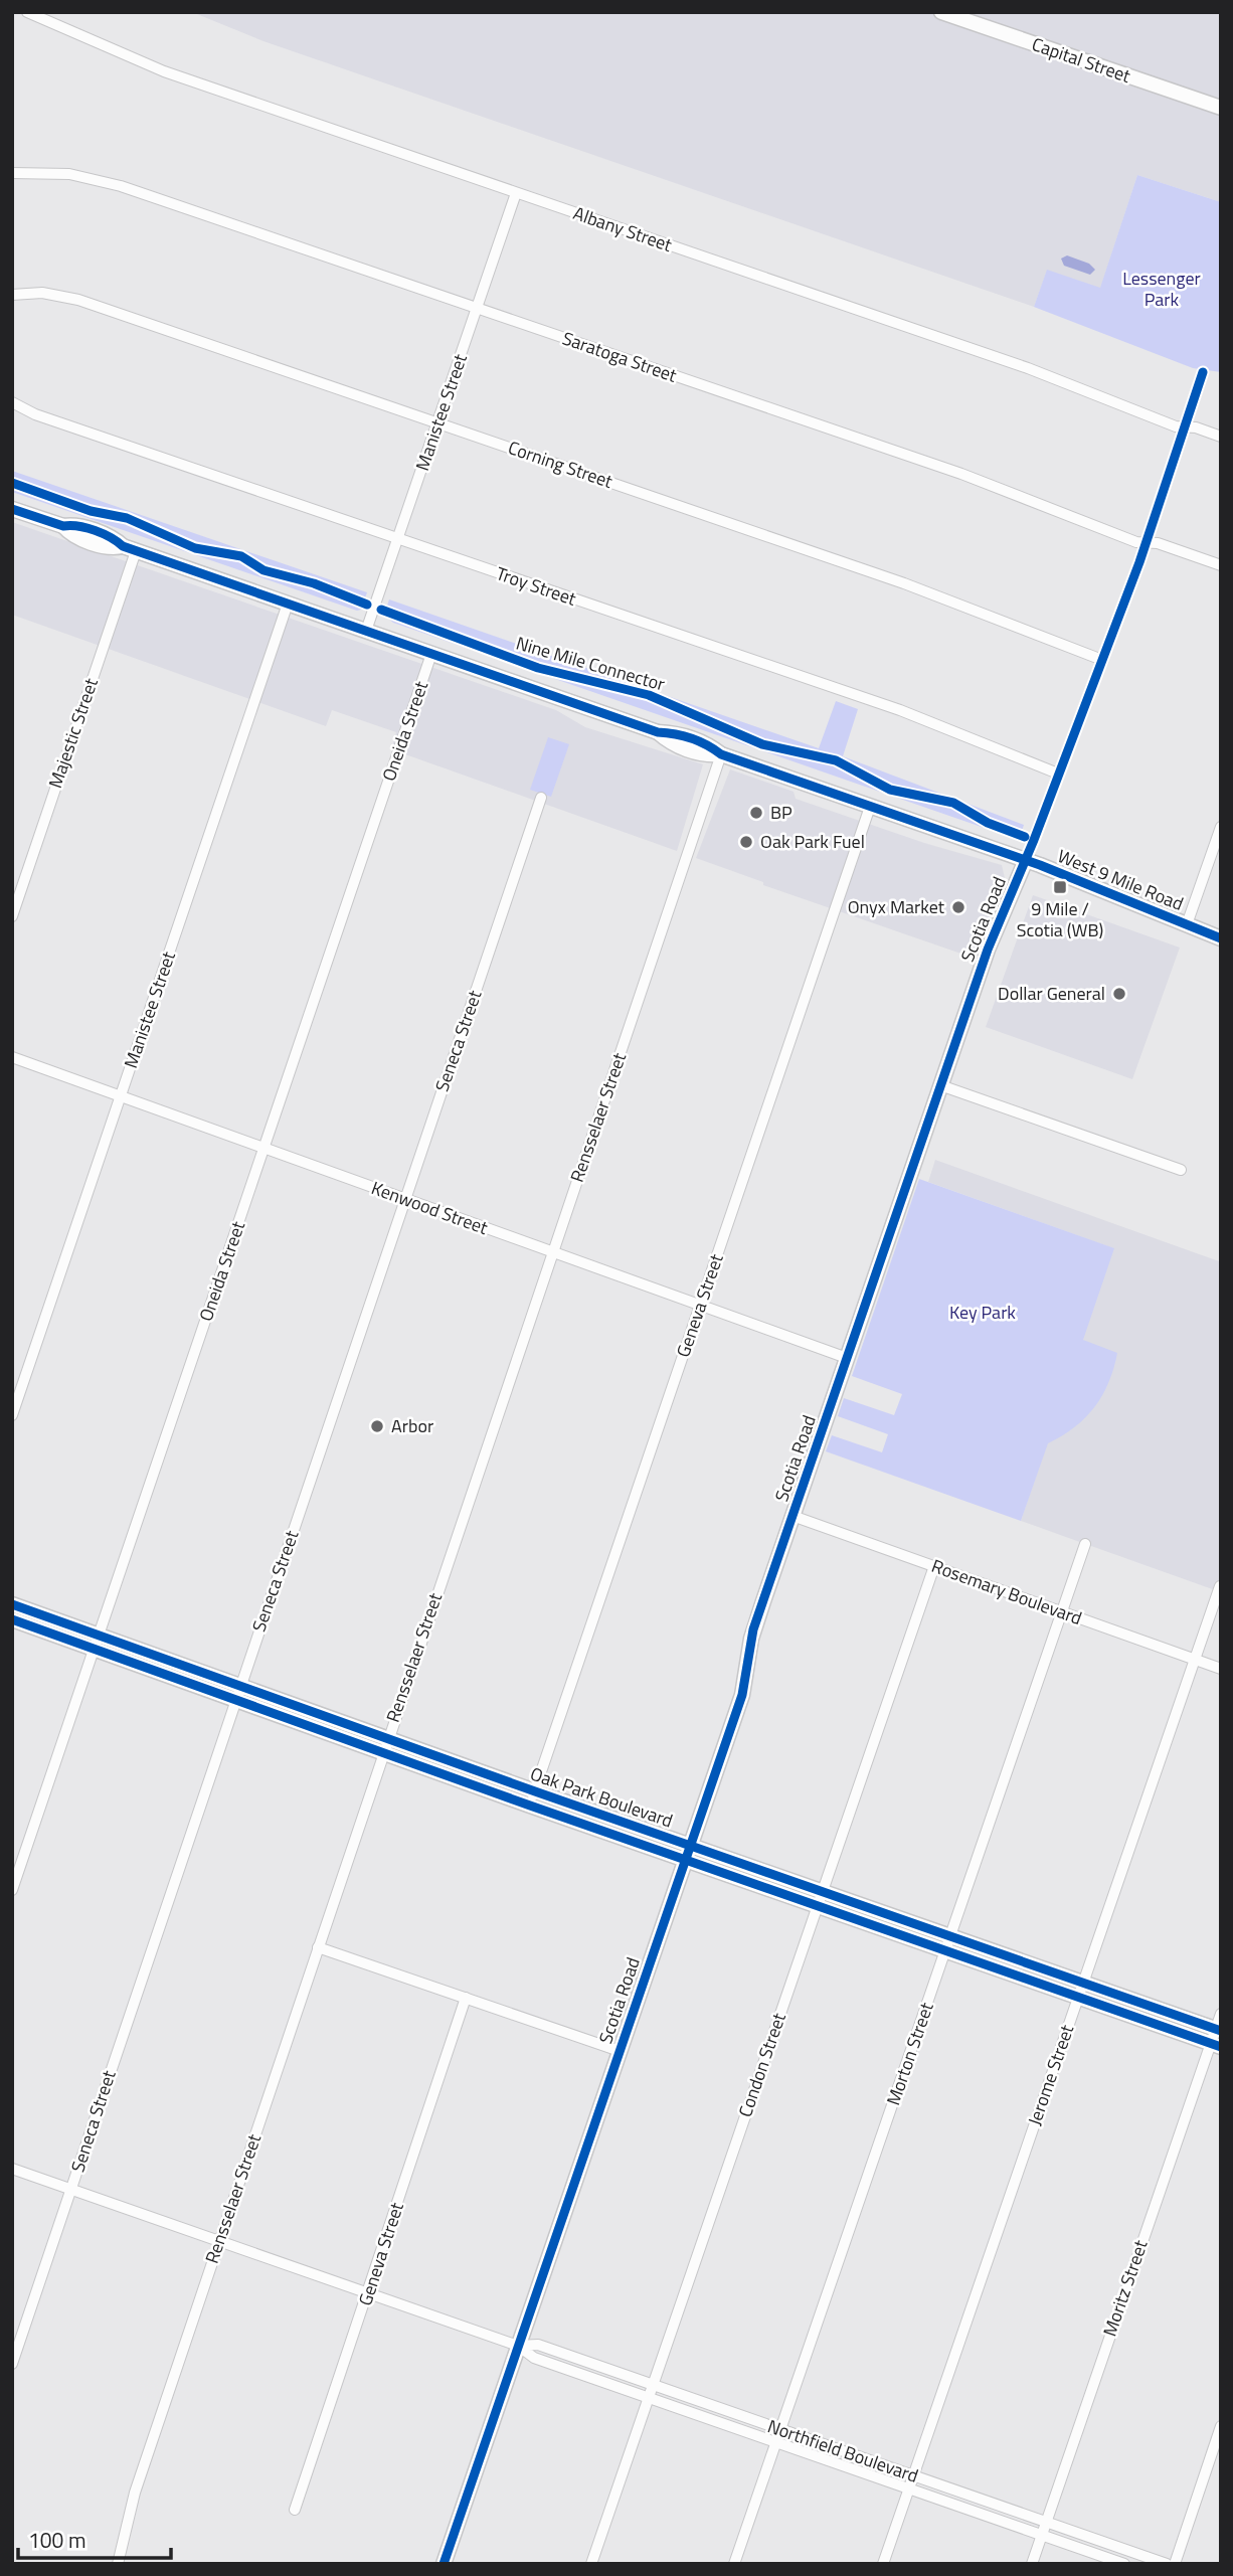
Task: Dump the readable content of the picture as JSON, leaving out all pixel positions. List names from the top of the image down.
{
  "streets": {
    "street": [
      "Capital Street",
      "Albany Street",
      "Saratoga Street",
      "Manistee Street",
      "Corning Street",
      "Troy Street",
      "Oneida Street",
      "Majestic Street",
      "West 9 Mile Road",
      "Scotia Road",
      "Seneca Street",
      "Rensselaer Street",
      "Kenwood Street",
      "Geneva Street",
      "Rosemary Boulevard",
      "Oak Park Boulevard",
      "Morton Street",
      "Condon Street",
      "Jerome Street",
      "Moritz Street",
      "Northfield Boulevard"
    ],
    "cycle path": ["Nine Mile Connector"]
  },
  "crossings": [
    ["Albany Street", "Manistee Street"],
    ["Albany Street", "Scotia Road"],
    ["Saratoga Street", "Manistee Street"],
    ["Saratoga Street", "Scotia Road"],
    ["Manistee Street", "Corning Street"],
    ["Manistee Street", "Troy Street"],
    ["Manistee Street", "West 9 Mile Road"],
    ["Manistee Street", "Kenwood Street"],
    ["Corning Street", "Scotia Road"],
    ["Troy Street", "Scotia Road"],
    ["Oneida Street", "West 9 Mile Road"],
    ["Oneida Street", "Kenwood Street"],
    ["Oneida Street", "Oak Park Boulevard"],
    ["Majestic Street", "West 9 Mile Road"],
    ["West 9 Mile Road", "Scotia Road"],
    ["West 9 Mile Road", "Rensselaer Street"],
    ["West 9 Mile Road", "Geneva Street"],
    ["Scotia Road", "Kenwood Street"],
    ["Scotia Road", "Rosemary Boulevard"],
    ["Scotia Road", "Oak Park Boulevard"],
    ["Scotia Road", "Northfield Boulevard"],
    ["Seneca Street", "Kenwood Street"],
    ["Seneca Street", "Oak Park Boulevard"],
    ["Seneca Street", "Northfield Boulevard"],
    ["Rensselaer Street", "Kenwood Street"],
    ["Rensselaer Street", "Oak Park Boulevard"],
    ["Rensselaer Street", "Northfield Boulevard"],
    ["Kenwood Street", "Geneva Street"],
    ["Geneva Street", "Oak Park Boulevard"],
    ["Geneva Street", "Northfield Boulevard"],
    ["Rosemary Boulevard", "Morton Street"],
    ["Rosemary Boulevard", "Condon Street"],
    ["Rosemary Boulevard", "Jerome Street"],
    ["Oak Park Boulevard", "Morton Street"],
    ["Oak Park Boulevard", "Condon Street"],
    ["Oak Park Boulevard", "Jerome Street"],
    ["Oak Park Boulevard", "Moritz Street"],
    ["Morton Street", "Northfield Boulevard"],
    ["Condon Street", "Northfield Boulevard"],
    ["Jerome Street", "Northfield Boulevard"],
    ["Moritz Street", "Northfield Boulevard"]
  ],
  "parks": ["Lessenger Park", "Key Park"],
  "places": {
    "other": [
      "BP",
      "Oak Park Fuel",
      "Onyx Market",
      "Dollar General",
      "Arbor"
    ],
    "transit": ["9 Mile / Scotia (WB)"]
  },
  "scale_bar": "100 m"
}
